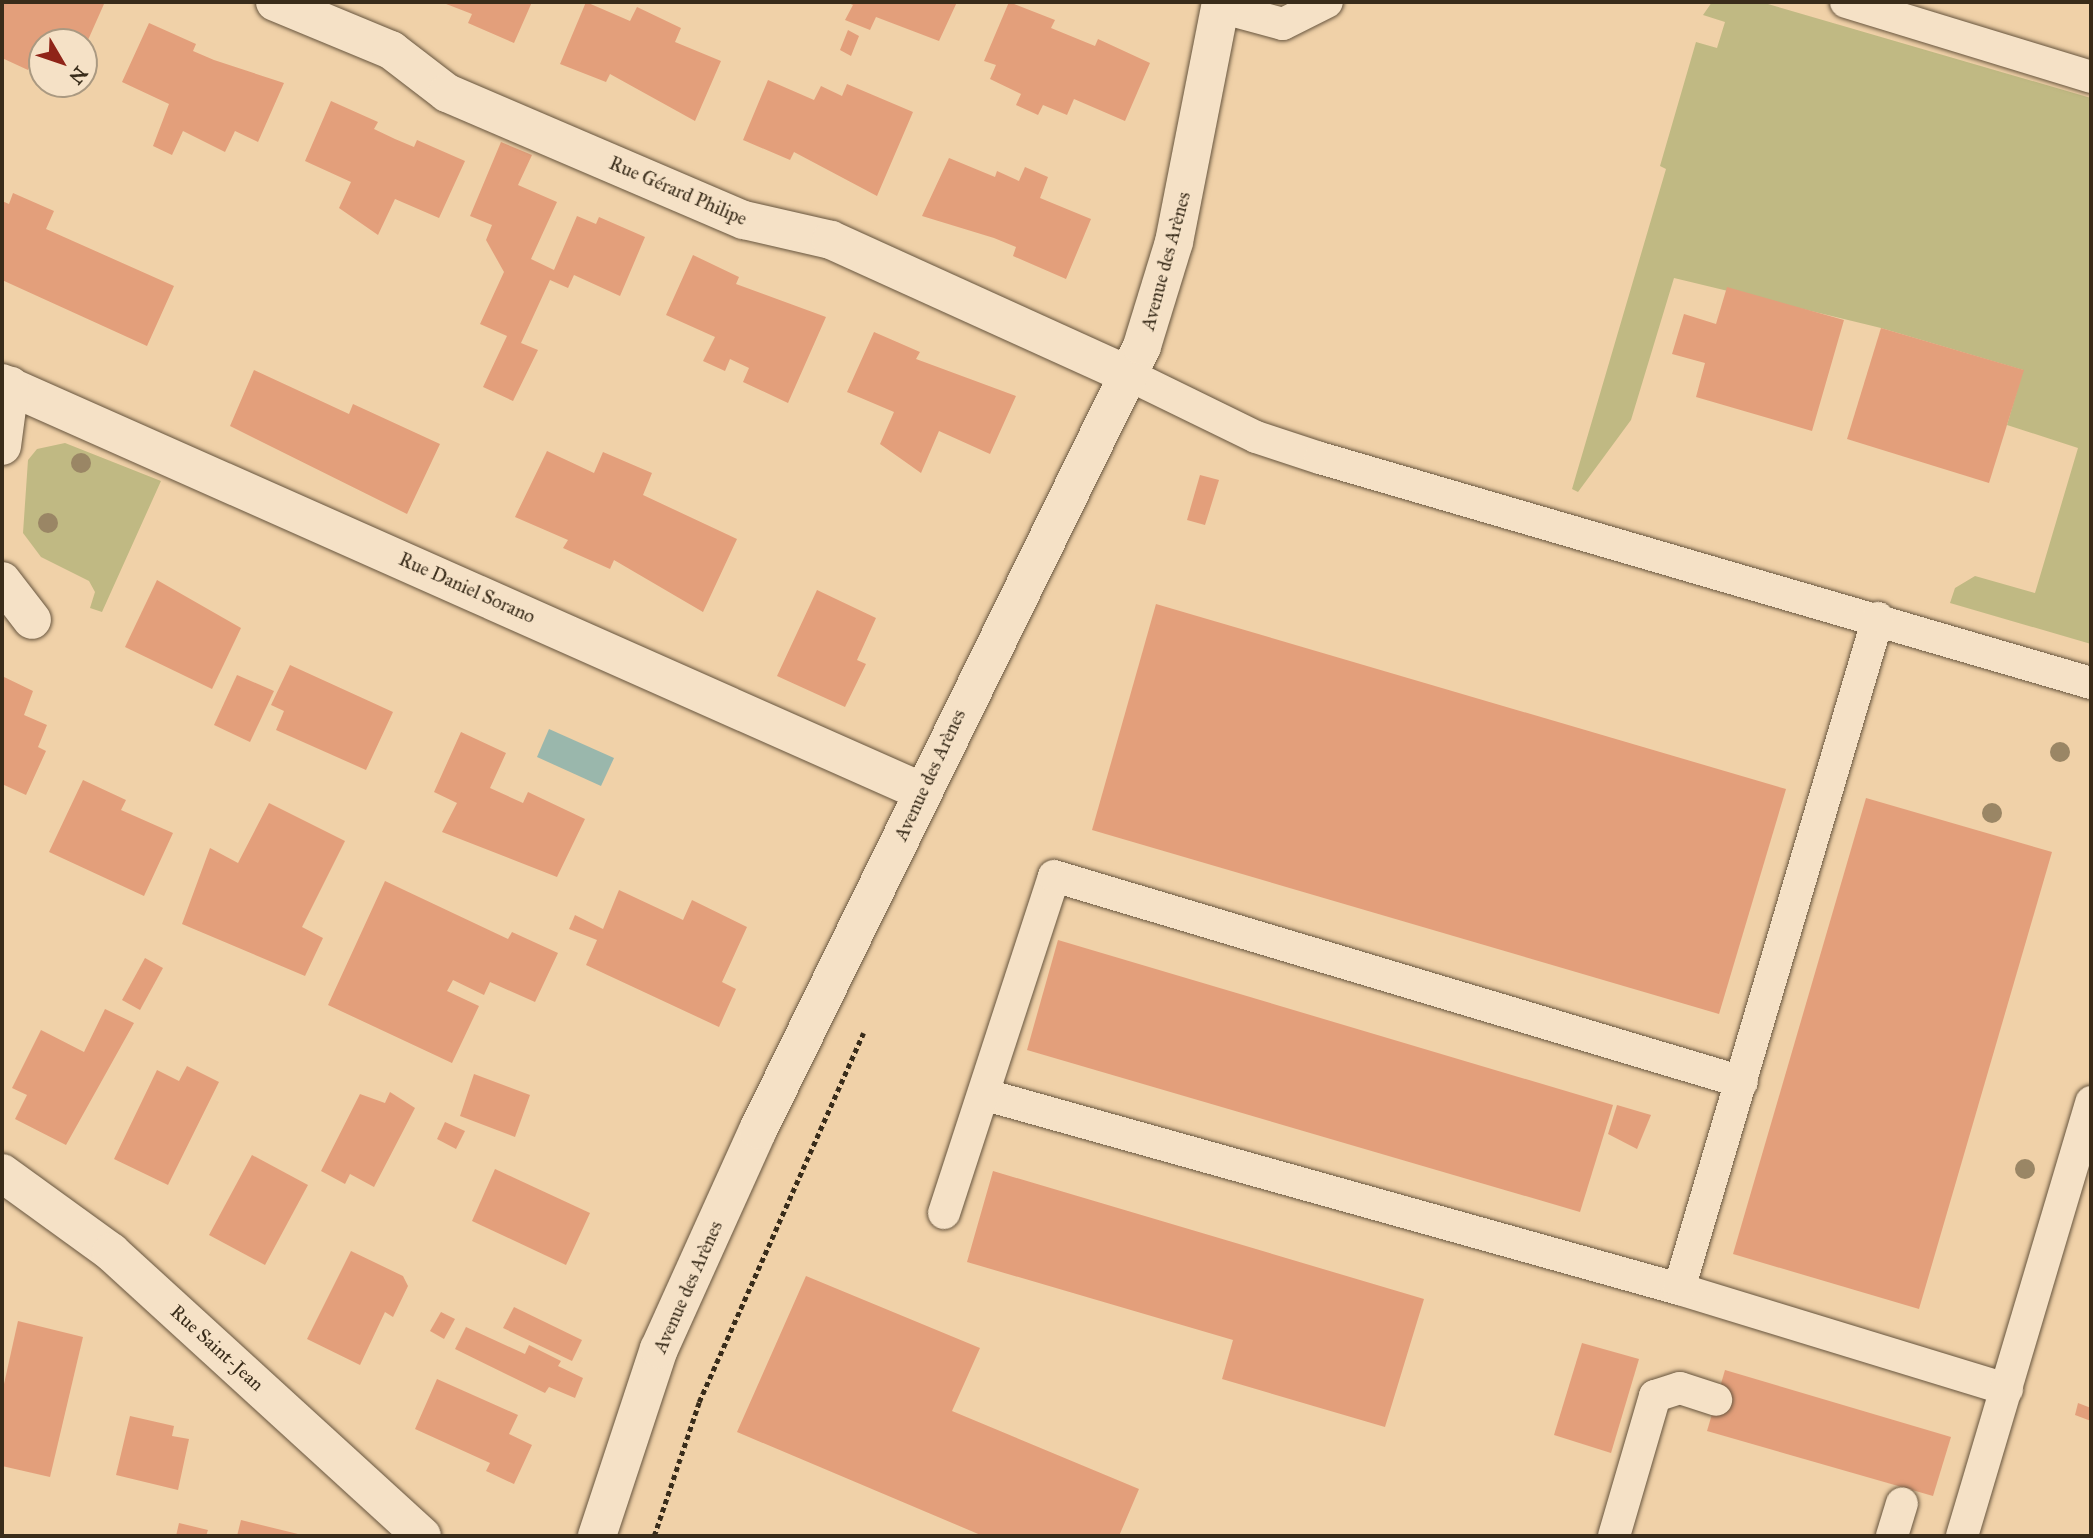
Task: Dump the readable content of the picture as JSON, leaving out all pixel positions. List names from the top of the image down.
{
  "streets": {
    "street": [
      "Rue Gérard Philipe",
      "Avenue des Arènes",
      "Rue Daniel Sorano",
      "Rue Saint-Jean"
    ]
  },
  "crossings": [
    ["Rue Gérard Philipe", "Avenue des Arènes"],
    ["Avenue des Arènes", "Rue Daniel Sorano"]
  ],
  "north": "bottom right"
}
